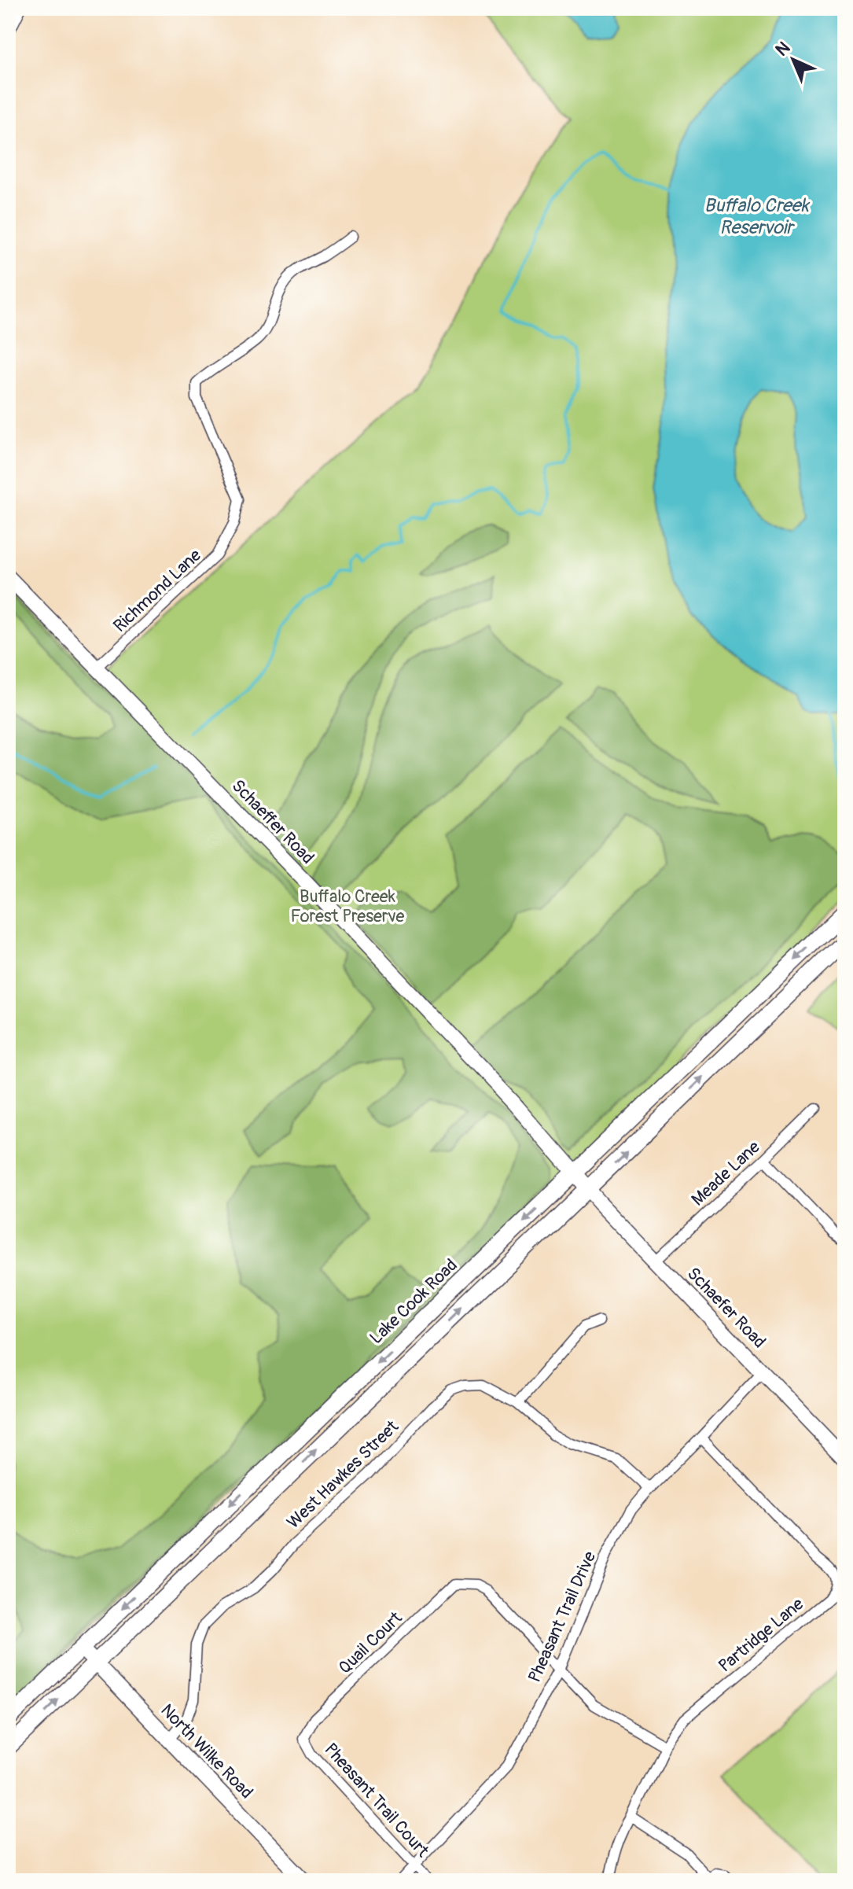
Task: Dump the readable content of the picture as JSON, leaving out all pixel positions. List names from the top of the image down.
{
  "streets": {
    "main road": ["Lake Cook Road"],
    "street": [
      "Richmond Lane",
      "Schaeffer Road",
      "Meade Lane",
      "Schaefer Road",
      "West Hawkes Street",
      "Pheasant Trail Drive",
      "Partridge Lane",
      "Quail Court",
      "North Wilke Road",
      "Pheasant Trail Court"
    ]
  },
  "crossings": [
    ["Richmond Lane", "Schaeffer Road"],
    ["Schaeffer Road", "Lake Cook Road"],
    ["Schaeffer Road", "Schaefer Road"],
    ["Meade Lane", "Schaefer Road"],
    ["Lake Cook Road", "Schaefer Road"],
    ["Lake Cook Road", "North Wilke Road"],
    ["Schaefer Road", "Pheasant Trail Drive"],
    ["West Hawkes Street", "Pheasant Trail Drive"],
    ["West Hawkes Street", "North Wilke Road"],
    ["Pheasant Trail Drive", "Partridge Lane"],
    ["Pheasant Trail Drive", "Quail Court"],
    ["Pheasant Trail Drive", "Pheasant Trail Court"],
    ["Quail Court", "Pheasant Trail Court"]
  ],
  "water": ["Buffalo Creek Reservoir"],
  "parks": ["Buffalo Creek Forest Preserve"],
  "north": "top left"
}
